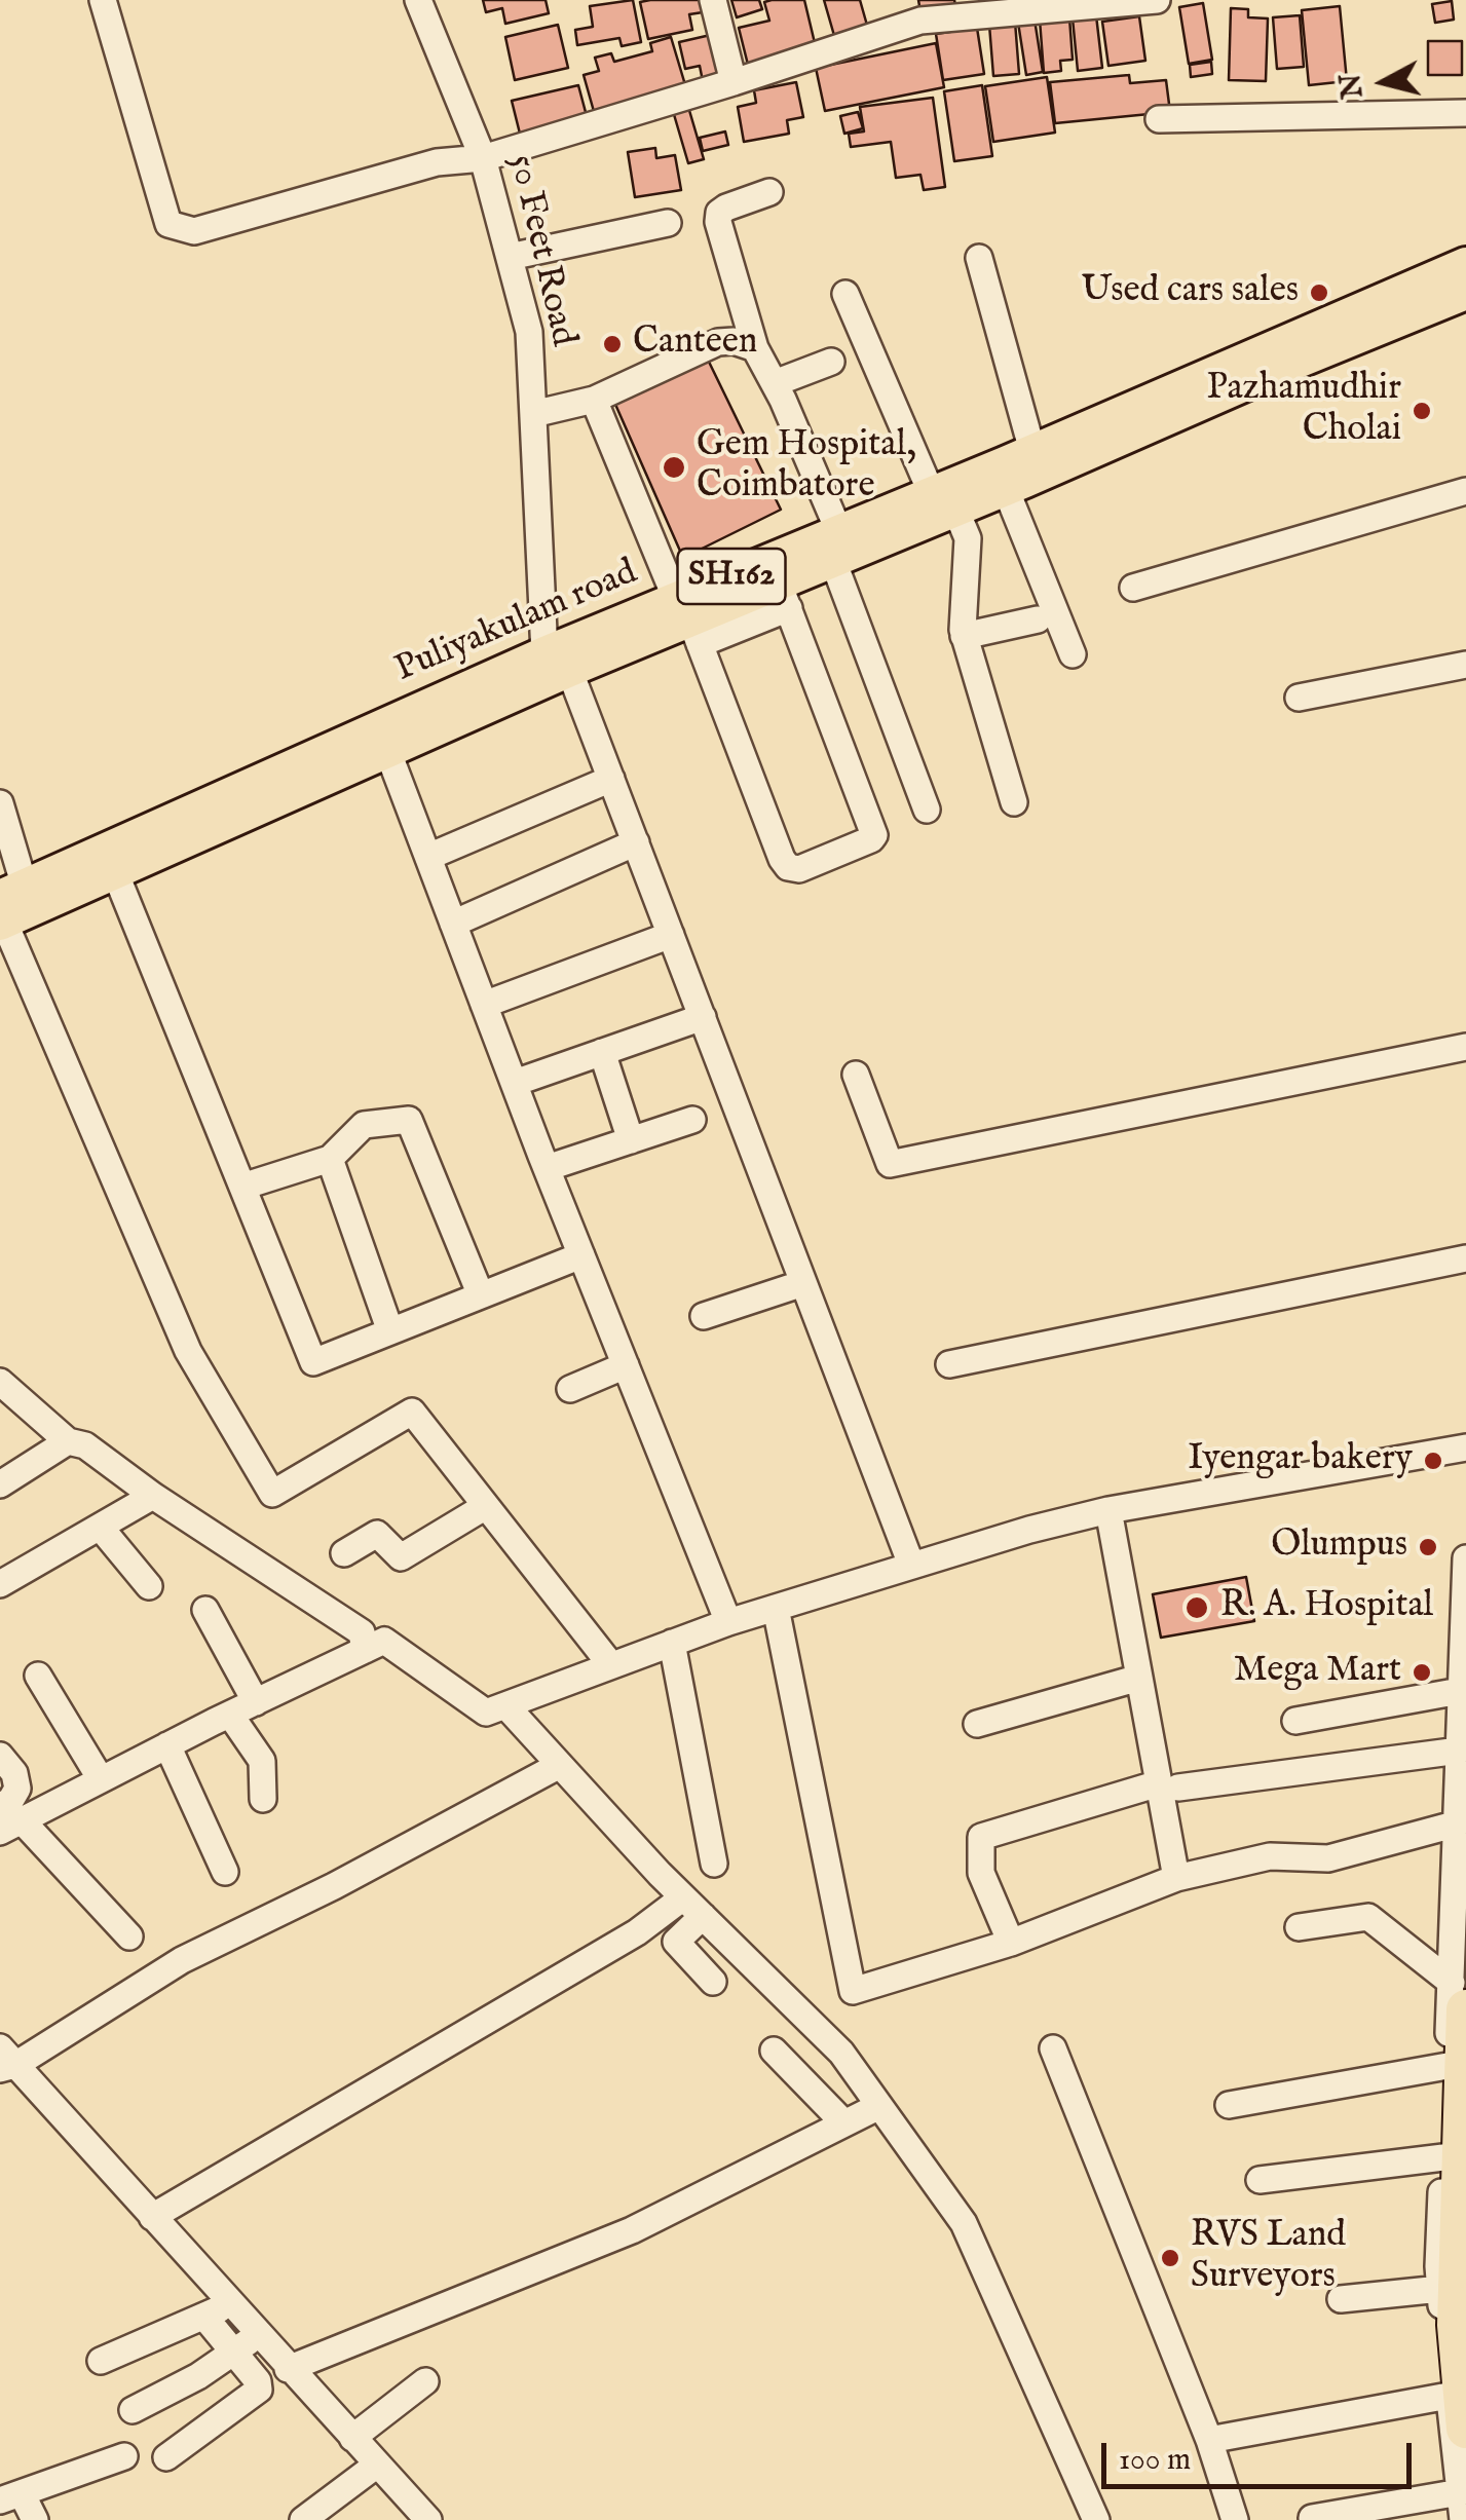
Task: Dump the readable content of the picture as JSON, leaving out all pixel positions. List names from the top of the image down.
{
  "streets": {
    "main road": ["SH162", "Puliyakulam road"],
    "street": ["50 Feet Road"]
  },
  "crossings": [
    ["50 Feet Road", "Puliyakulam road"]
  ],
  "places": [
    "Used cars sales",
    "Canteen",
    "Pazhamudhir Cholai",
    "Gem Hospital, Coimbatore",
    "Iyengar bakery",
    "Olumpus",
    "R. A. Hospital",
    "Mega Mart",
    "RVS Land Surveyors"
  ],
  "scale_bar": "100 m",
  "north": "left"
}
